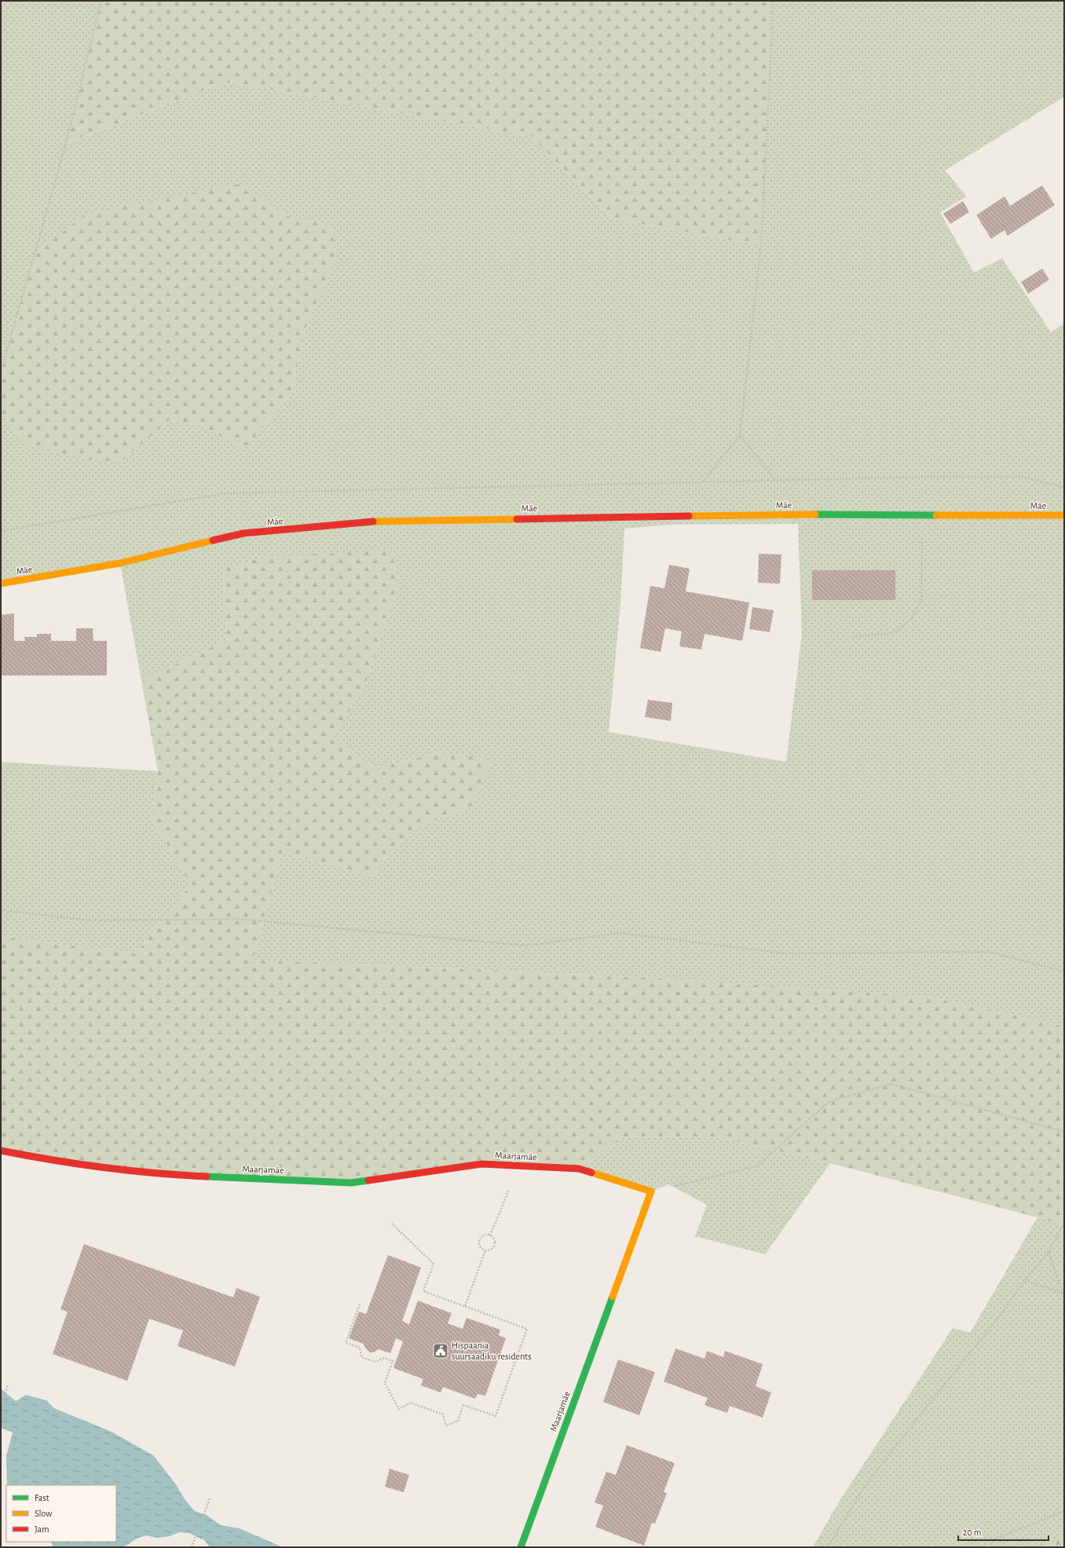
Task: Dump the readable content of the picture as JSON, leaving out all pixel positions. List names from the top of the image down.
{
  "streets": {
    "street": ["Mäe", "Maarjamäe"]
  },
  "places": {
    "public building": ["Hispaania suursaadiku residents"]
  },
  "legend": ["Fast", "Slow", "Jam"],
  "scale_bar": "20 m"
}
